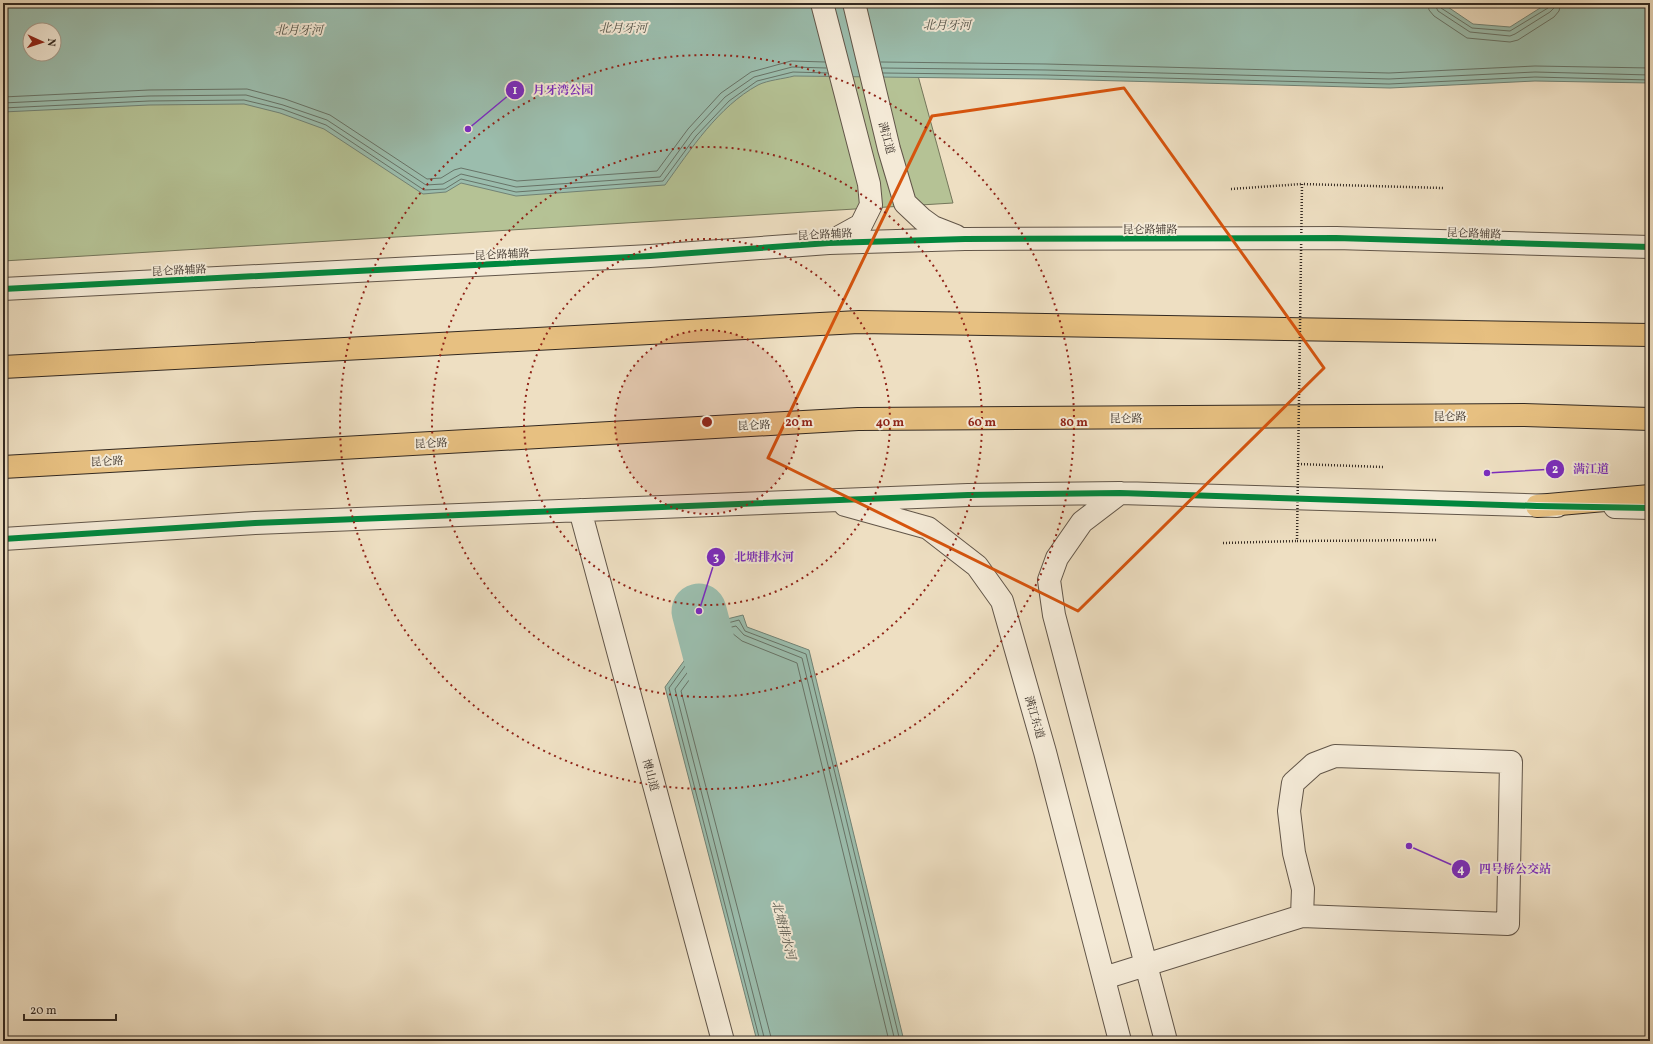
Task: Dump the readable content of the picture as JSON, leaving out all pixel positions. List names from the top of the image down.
{
  "streets": {
    "highway": ["昆仑路"],
    "street": [
      "满江道",
      "昆仑路辅路",
      "满江东道",
      "博山道"
    ]
  },
  "crossings": [
    ["满江道", "昆仑路辅路"]
  ],
  "water": ["北月牙河", "北塘排水河"],
  "places": [
    "月牙湾公园",
    "满江道",
    "北塘排水河",
    "四号桥公交站"
  ],
  "scale_bar": "20 m",
  "north": "right",
  "rings": [
    "20 m",
    "40 m",
    "60 m",
    "80 m"
  ]
}
